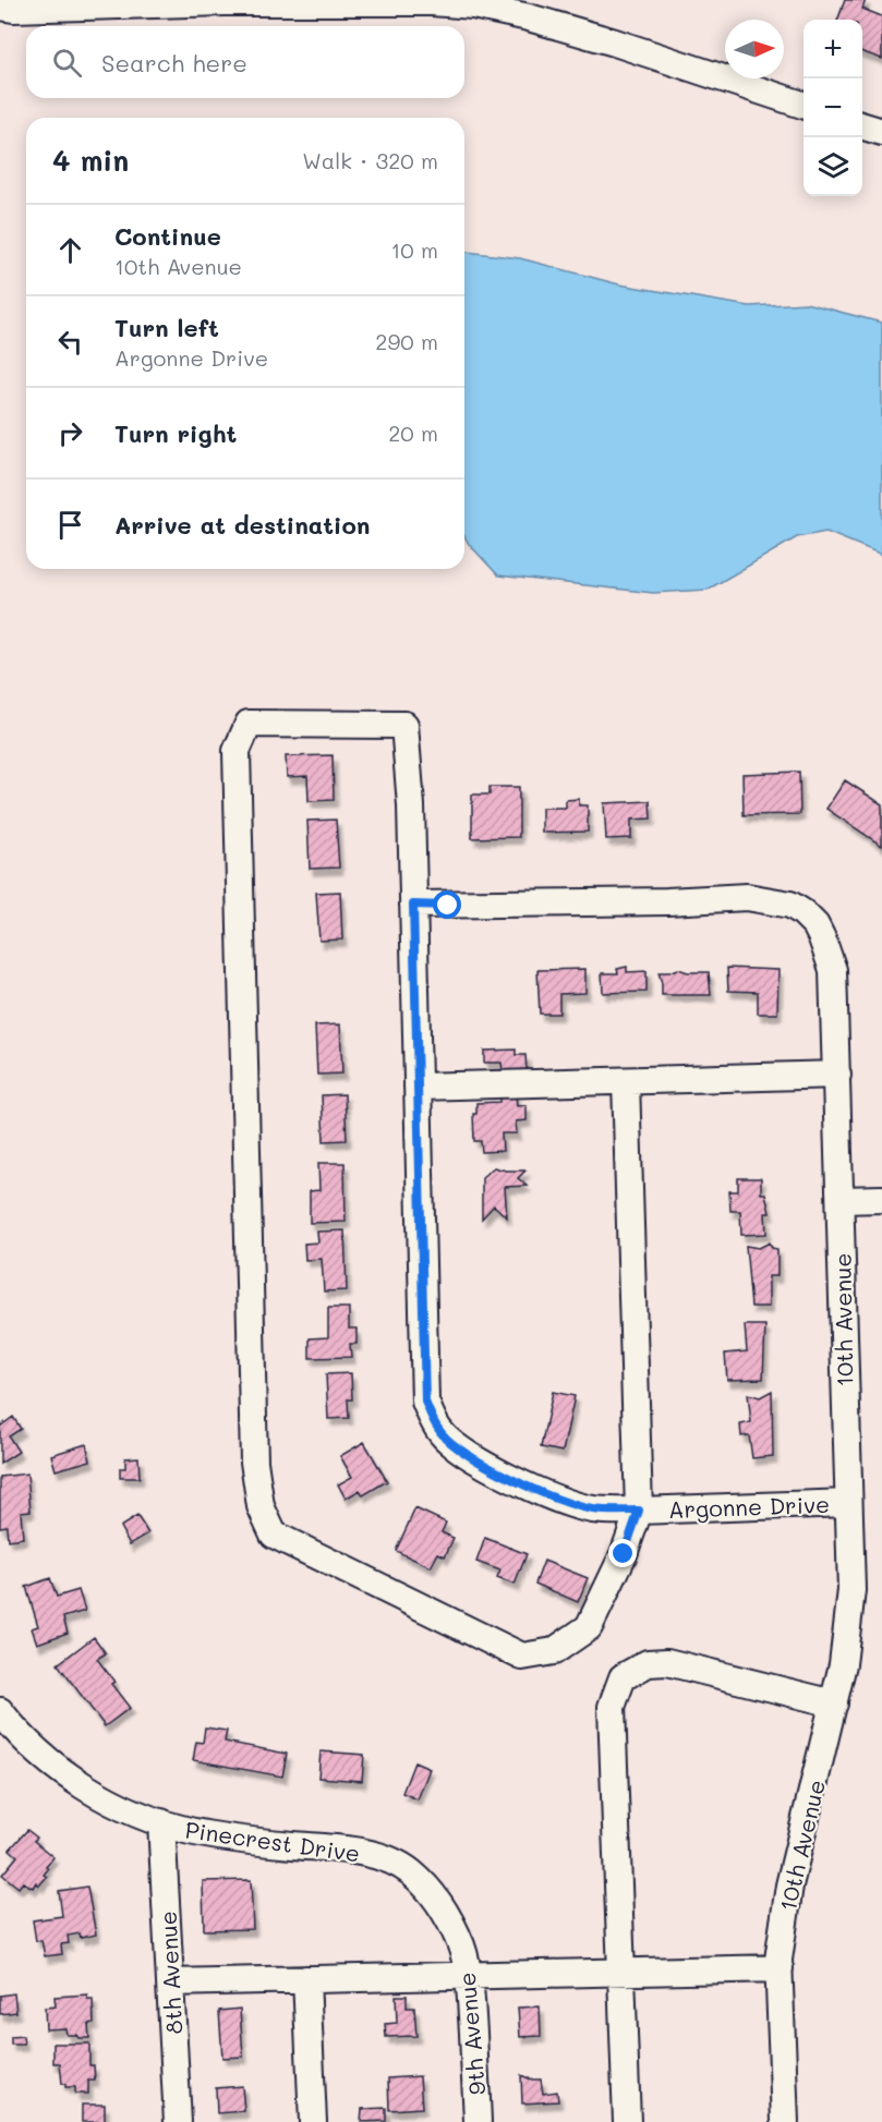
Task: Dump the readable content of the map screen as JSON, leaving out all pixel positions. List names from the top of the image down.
{
  "streets": {
    "street": [
      "10th Avenue",
      "Argonne Drive",
      "Pinecrest Drive",
      "8th Avenue",
      "9th Avenue"
    ]
  },
  "crossings": [
    ["10th Avenue", "Argonne Drive"],
    ["Pinecrest Drive", "8th Avenue"],
    ["Pinecrest Drive", "9th Avenue"]
  ],
  "north": "right",
  "page": {
    "map_buttons": ["+", "−"],
    "search": "Search here",
    "heading": ["4 min", "Walk · 320 m"],
    "list": [
      ["Continue", "10th Avenue", "10 m"],
      ["Turn left", "Argonne Drive", "290 m"],
      ["Turn right", "20 m"],
      "Arrive at destination"
    ]
  }
}
